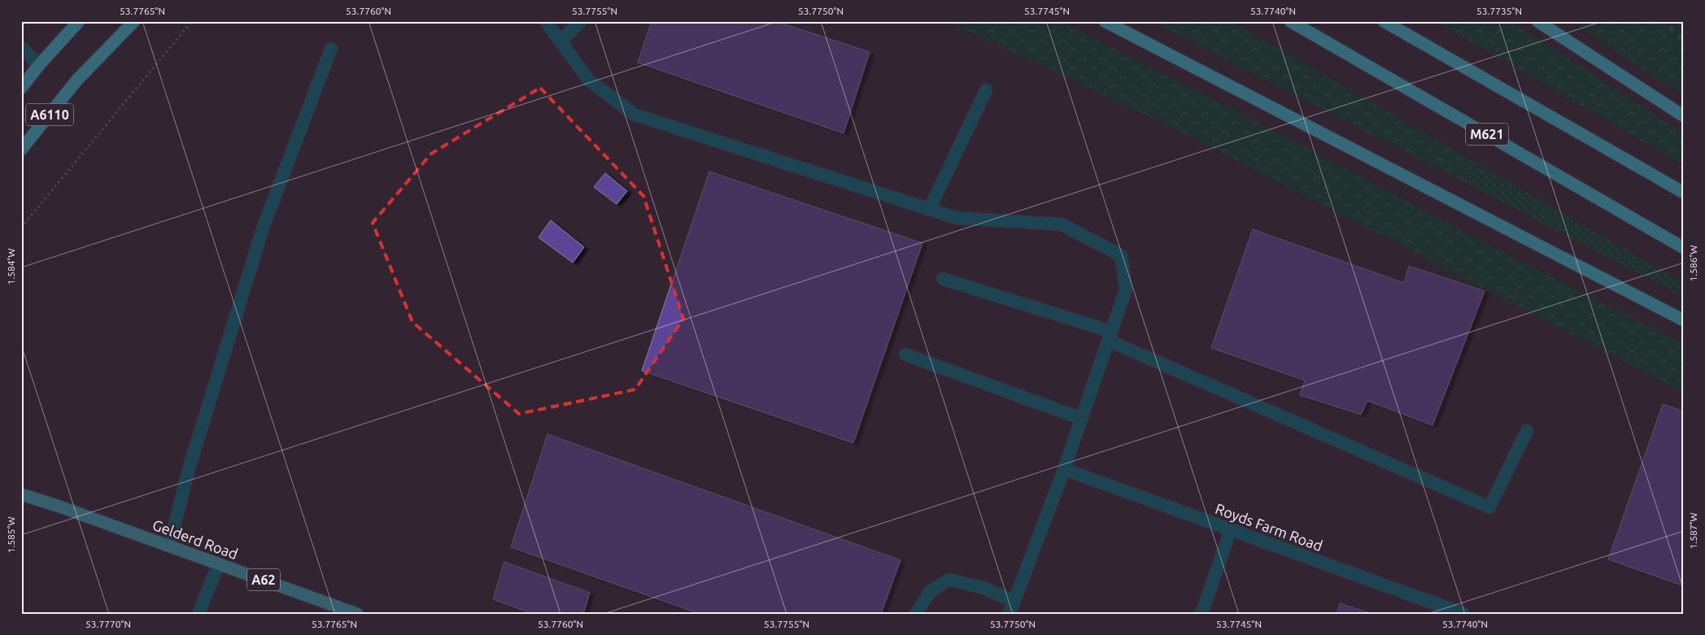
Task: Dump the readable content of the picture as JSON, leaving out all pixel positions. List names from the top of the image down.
{
  "streets": {
    "highway": ["A6110", "M621"],
    "main road": ["Gelderd Road", "A62"],
    "street": ["Royds Farm Road"]
  },
  "coordinates": [
    "53.7765°N",
    "53.7760°N",
    "53.7755°N",
    "53.7750°N",
    "53.7745°N",
    "53.7740°N",
    "53.7735°N",
    "1.586°W",
    "1.584°W",
    "1.587°W",
    "1.585°W",
    "53.7770°N"
  ]
}
